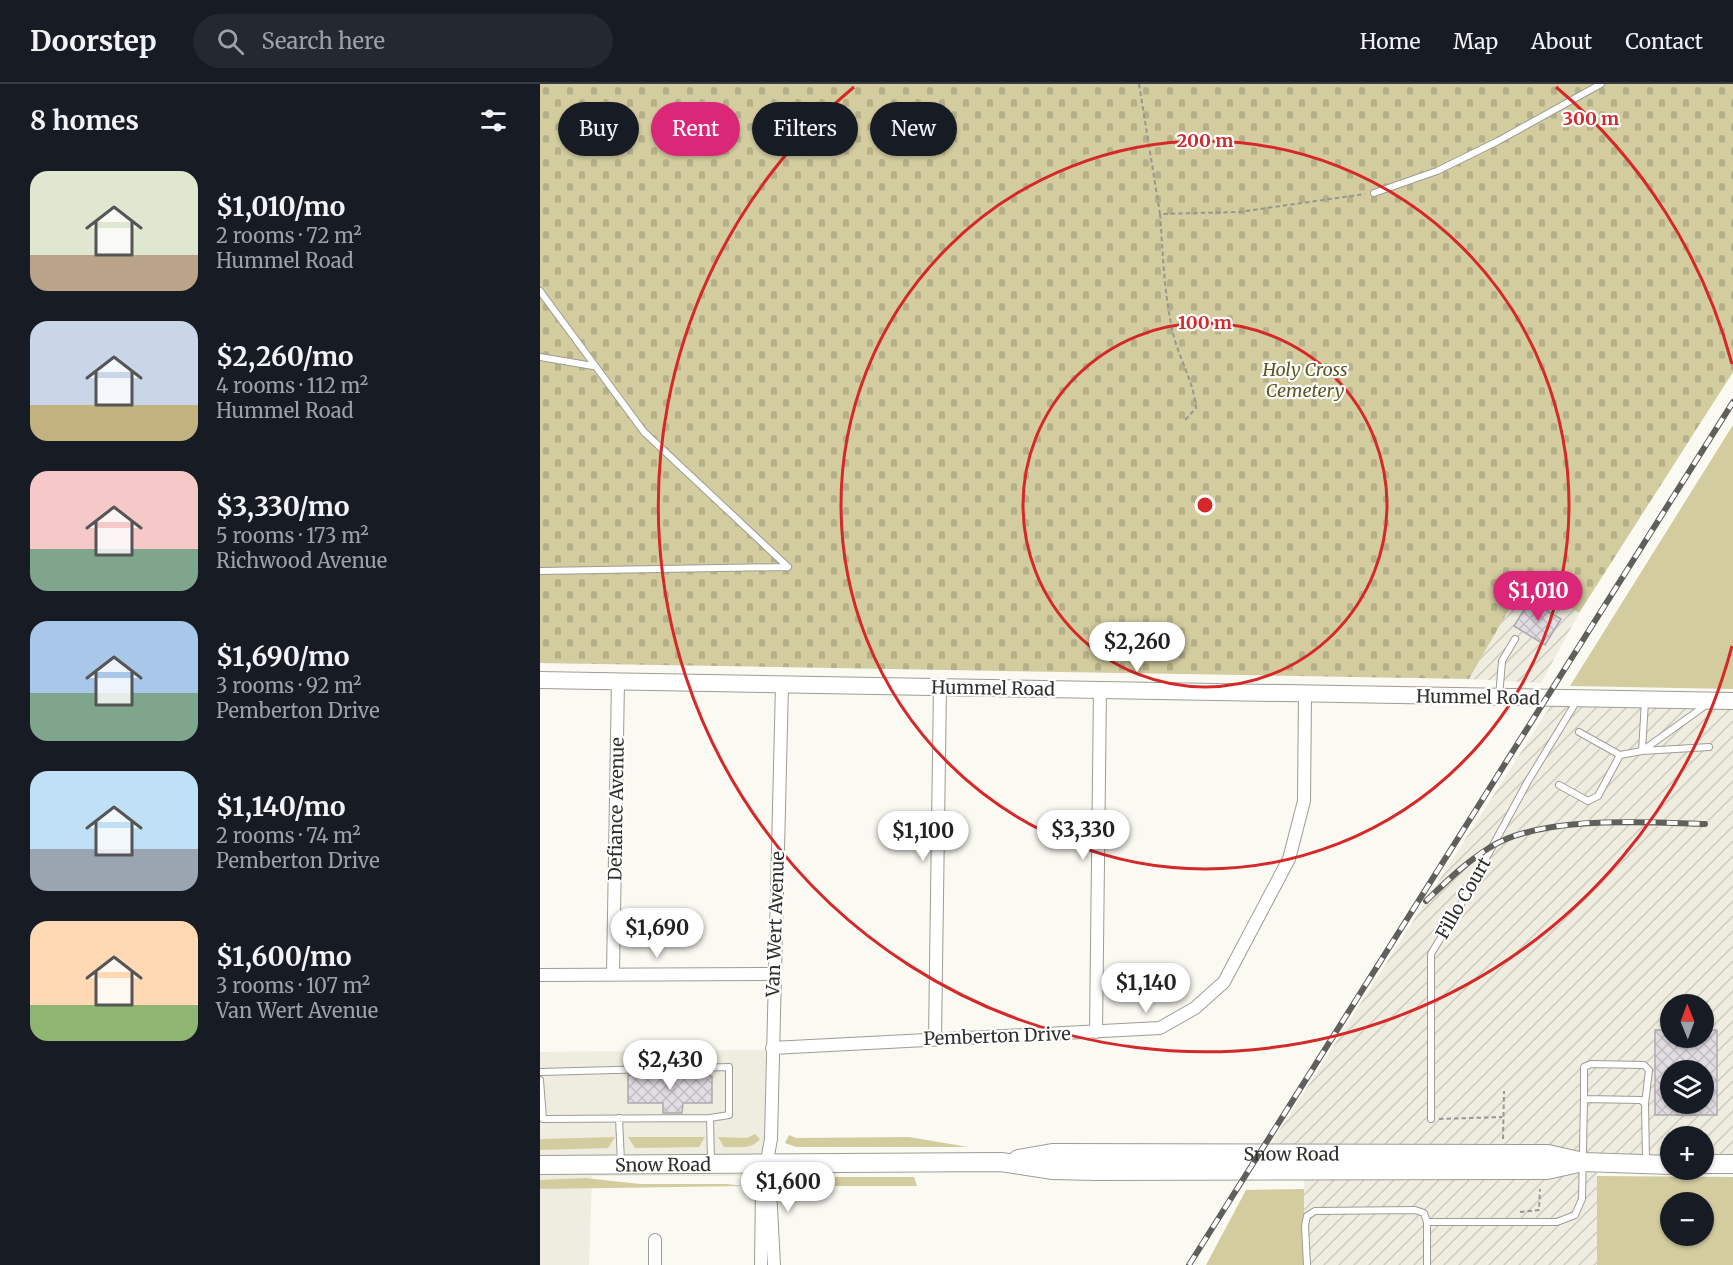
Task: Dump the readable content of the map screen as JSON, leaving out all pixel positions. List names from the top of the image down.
{
  "streets": {
    "main road": ["Snow Road"],
    "street": [
      "Hummel Road",
      "Defiance Avenue",
      "Van Wert Avenue",
      "Pemberton Drive"
    ],
    "lane": ["Fillo Court"]
  },
  "crossings": [
    ["Hummel Road", "Defiance Avenue"],
    ["Hummel Road", "Fillo Court"],
    ["Hummel Road", "Van Wert Avenue"],
    ["Hummel Road", "Pemberton Drive"],
    ["Van Wert Avenue", "Pemberton Drive"],
    ["Van Wert Avenue", "Snow Road"]
  ],
  "parks": ["Holy Cross Cemetery"],
  "north": "top",
  "page": {
    "header": "Doorstep",
    "search": "Search here",
    "nav": [
      "Home",
      "Map",
      "About",
      "Contact"
    ],
    "heading": "8 homes",
    "chip": [
      "Buy",
      "Rent",
      "Filters",
      "New"
    ],
    "list": [
      {
        "name": "$1,010/mo",
        "note": "2 rooms · 72 m² · Hummel Road"
      },
      {
        "name": "$2,260/mo",
        "note": "4 rooms · 112 m² · Hummel Road"
      },
      {
        "name": "$3,330/mo",
        "note": "5 rooms · 173 m² · Richwood Avenue"
      },
      {
        "name": "$1,690/mo",
        "note": "3 rooms · 92 m² · Pemberton Drive"
      },
      {
        "name": "$1,140/mo",
        "note": "2 rooms · 74 m² · Pemberton Drive"
      },
      {
        "name": "$1,600/mo",
        "note": "3 rooms · 107 m² · Van Wert Avenue"
      }
    ],
    "price": [
      "$1,010",
      "$2,260",
      "$3,330",
      "$1,100",
      "$1,690",
      "$1,140",
      "$2,430",
      "$1,600"
    ],
    "map_buttons": ["+", "−"]
  },
  "rings": ["300 m", "200 m", "100 m"]
}
